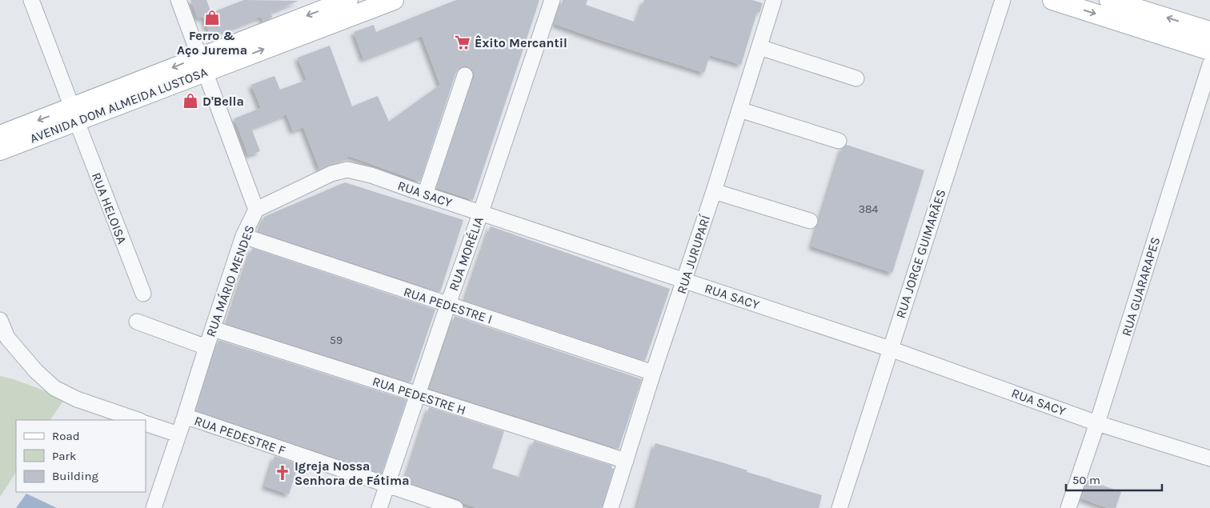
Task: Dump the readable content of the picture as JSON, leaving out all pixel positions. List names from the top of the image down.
{
  "streets": {
    "main road": ["AVENIDA DOM ALMEIDA LUSTOSA"],
    "street": [
      "RUA SACY",
      "RUA HELOISA",
      "RUA MORÉLIA",
      "RUA JORGE GUIMARÃES",
      "RUA JURUPARÍ",
      "RUA MÁRIO MENDES",
      "RUA GUARARAPES",
      "RUA PEDESTRE I",
      "RUA PEDESTRE H",
      "RUA PEDESTRE F"
    ]
  },
  "crossings": [
    ["AVENIDA DOM ALMEIDA LUSTOSA", "RUA HELOISA"],
    ["AVENIDA DOM ALMEIDA LUSTOSA", "RUA MÁRIO MENDES"],
    ["RUA SACY", "RUA MORÉLIA"],
    ["RUA SACY", "RUA JORGE GUIMARÃES"],
    ["RUA SACY", "RUA JURUPARÍ"],
    ["RUA SACY", "RUA MÁRIO MENDES"],
    ["RUA SACY", "RUA GUARARAPES"],
    ["RUA MORÉLIA", "RUA PEDESTRE I"],
    ["RUA MORÉLIA", "RUA PEDESTRE H"],
    ["RUA MORÉLIA", "RUA PEDESTRE F"],
    ["RUA JURUPARÍ", "RUA PEDESTRE I"],
    ["RUA JURUPARÍ", "RUA PEDESTRE H"],
    ["RUA MÁRIO MENDES", "RUA PEDESTRE I"],
    ["RUA MÁRIO MENDES", "RUA PEDESTRE H"],
    ["RUA MÁRIO MENDES", "RUA PEDESTRE F"]
  ],
  "places": {
    "shop": ["Ferro & Aço Jurema", "D'Bella"],
    "supermarket": ["Êxito Mercantil"],
    "church": ["Igreja Nossa Senhora de Fátima"]
  },
  "house_numbers": ["384", "59"],
  "legend": ["Road", "Park", "Building"],
  "scale_bar": "50 m"
}
